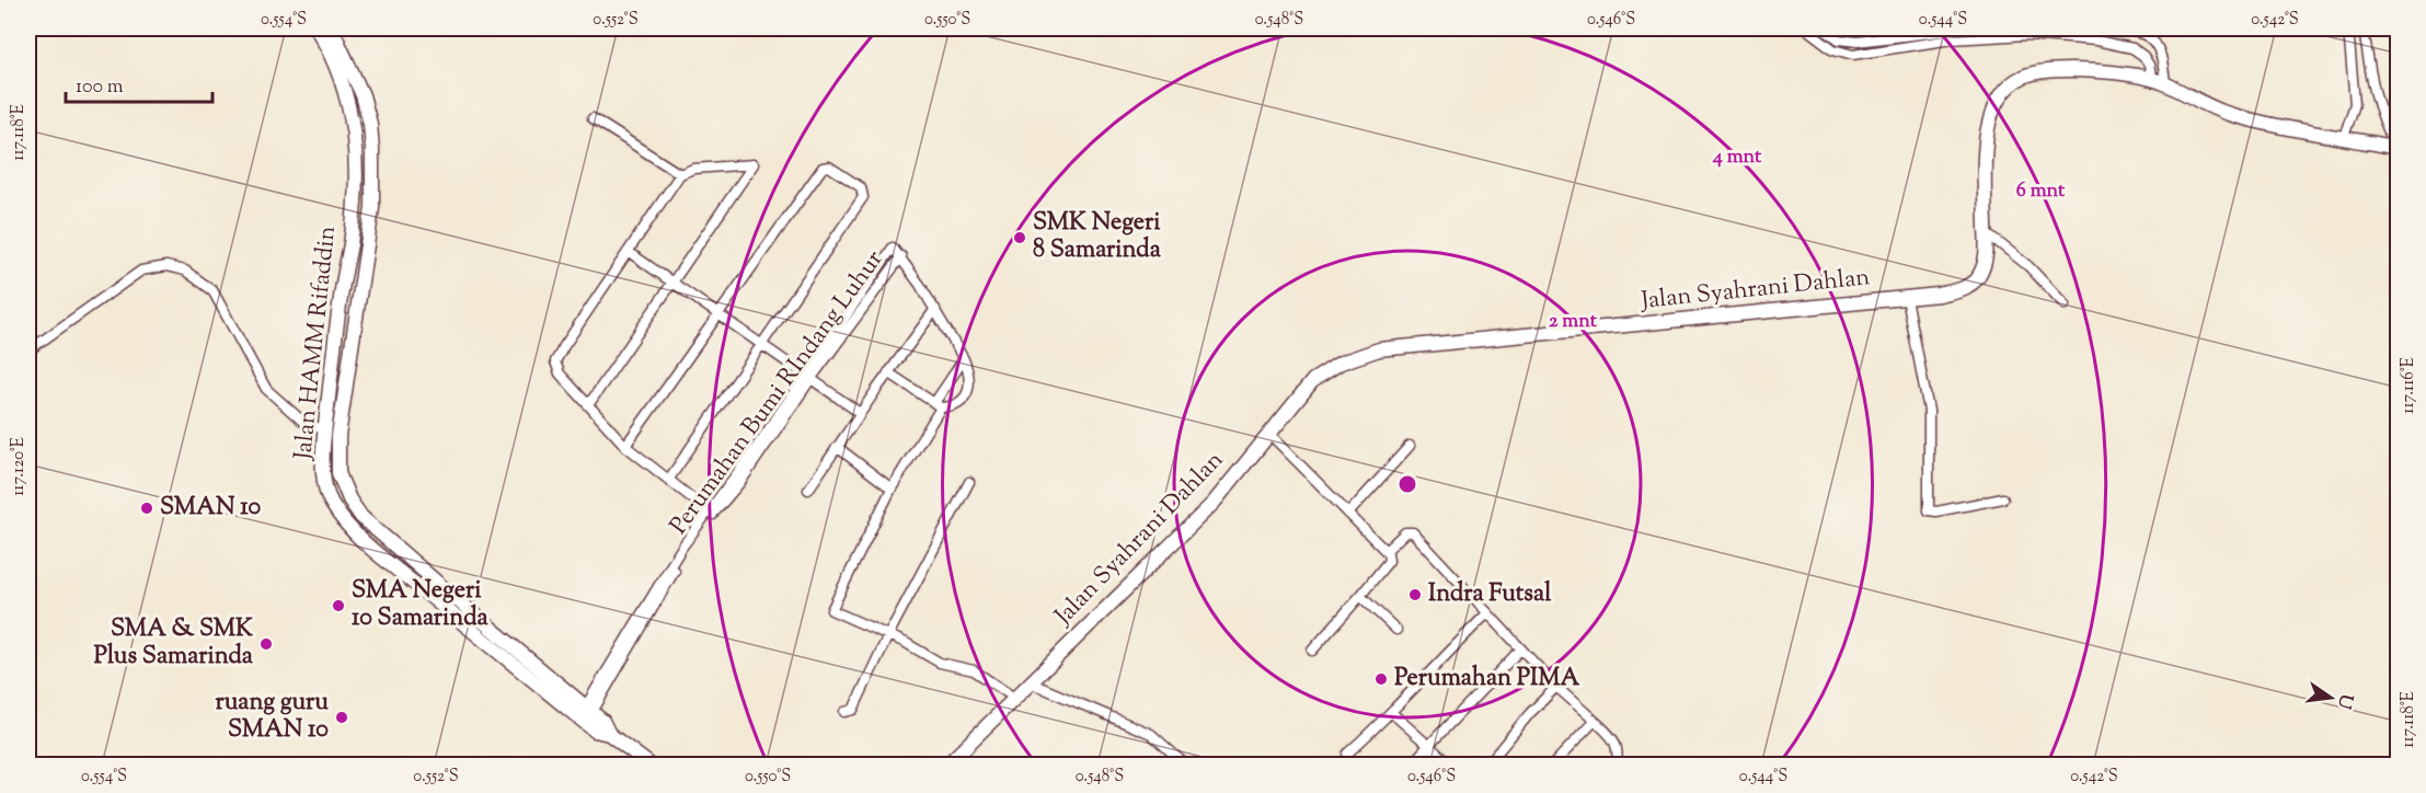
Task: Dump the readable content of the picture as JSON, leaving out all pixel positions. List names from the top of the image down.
{
  "streets": {
    "street": ["Jalan Syahrani Dahlan", "Jalan HAMM Rifaddin", "Perumahan Bumi RIndang Luhur"]
  },
  "crossings": [
    ["Jalan HAMM Rifaddin", "Perumahan Bumi RIndang Luhur"]
  ],
  "places": [
    "SMK Negeri 8 Samarinda",
    "SMAN 10",
    "Indra Futsal",
    "SMA Negeri 10 Samarinda",
    "SMA & SMK Plus Samarinda",
    "Perumahan PIMA",
    "ruang guru SMAN 10"
  ],
  "scale_bar": "100 m",
  "north": "right",
  "coordinates": [
    "0.554°S",
    "0.552°S",
    "0.550°S",
    "0.548°S",
    "0.546°S",
    "0.544°S",
    "0.542°S",
    "117.118°E",
    "117.116°E",
    "117.120°E"
  ],
  "rings": ["4 mnt", "6 mnt", "2 mnt"]
}
